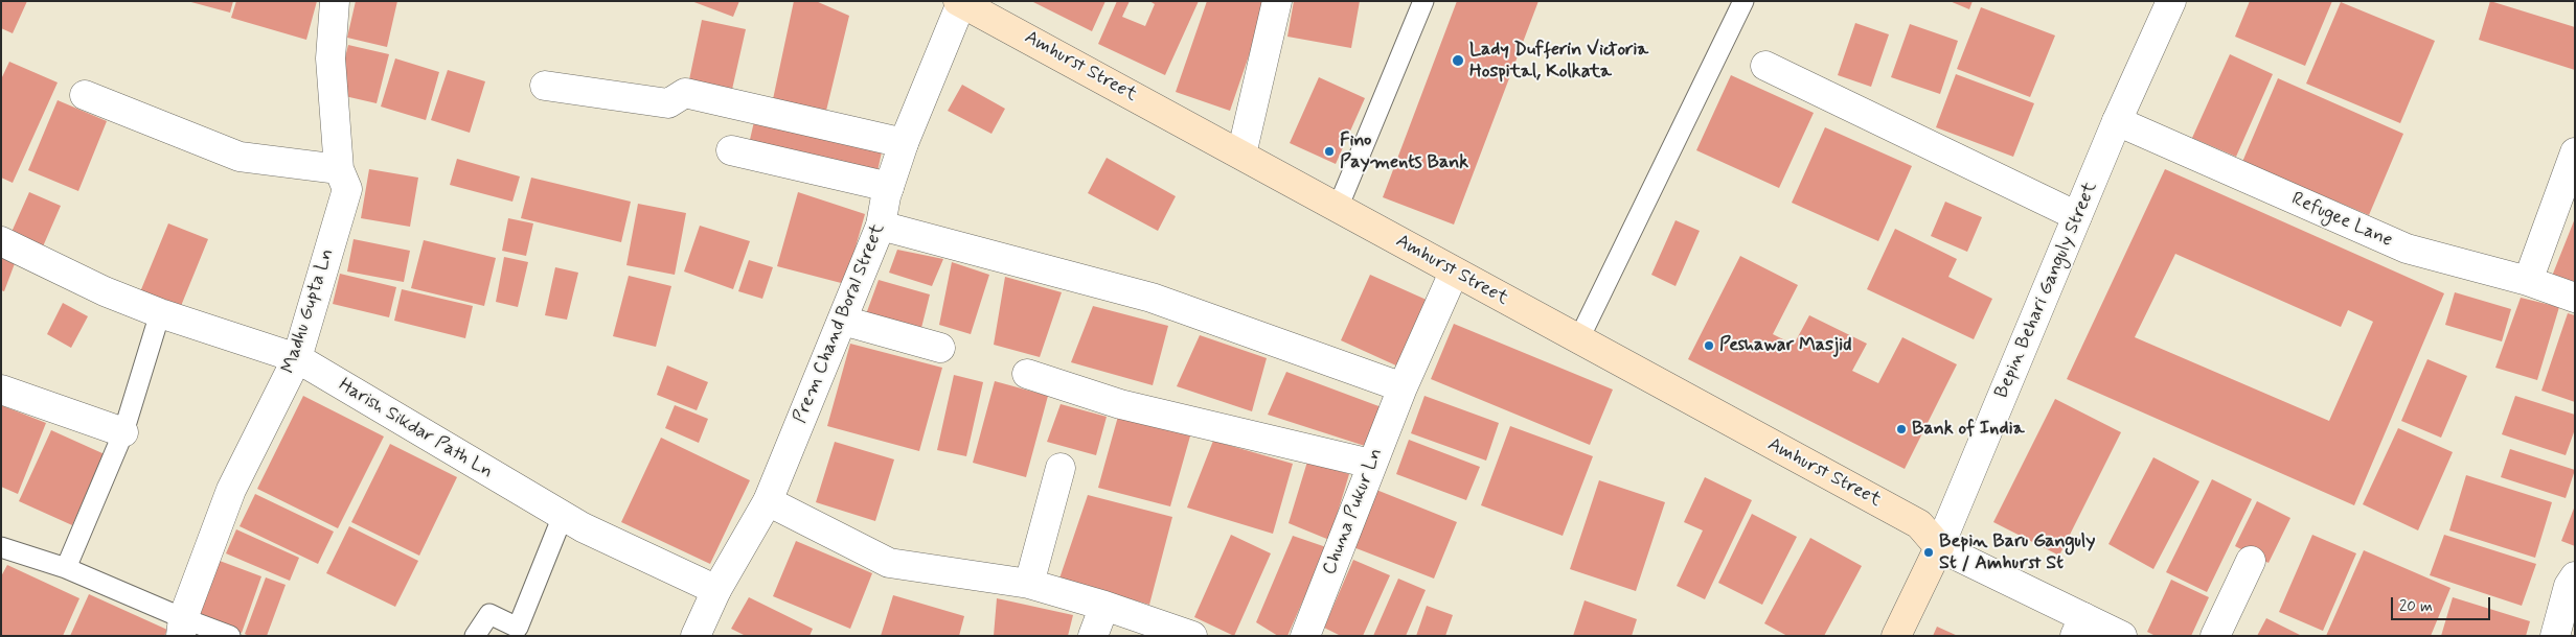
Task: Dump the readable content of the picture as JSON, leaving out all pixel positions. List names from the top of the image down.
{
  "streets": {
    "main road": ["Amhurst Street", "Bepin Behari Ganguly Street"],
    "street": [
      "Refugee Lane",
      "Madhu Gupta Ln",
      "Prem Chand Boral Street",
      "Harish Sikdar Path Ln",
      "Chuna Pukur Ln"
    ]
  },
  "crossings": [
    ["Amhurst Street", "Bepin Behari Ganguly Street"],
    ["Amhurst Street", "Prem Chand Boral Street"],
    ["Amhurst Street", "Chuna Pukur Ln"],
    ["Refugee Lane", "Bepin Behari Ganguly Street"],
    ["Madhu Gupta Ln", "Harish Sikdar Path Ln"],
    ["Prem Chand Boral Street", "Harish Sikdar Path Ln"]
  ],
  "places": [
    "Lady Dufferin Victoria Hospital, Kolkata",
    "Fino Payments Bank",
    "Peshawar Masjid",
    "Bank of India",
    "Bepin Baru Ganguly St / Amhurst St"
  ],
  "scale_bar": "20 m"
}
